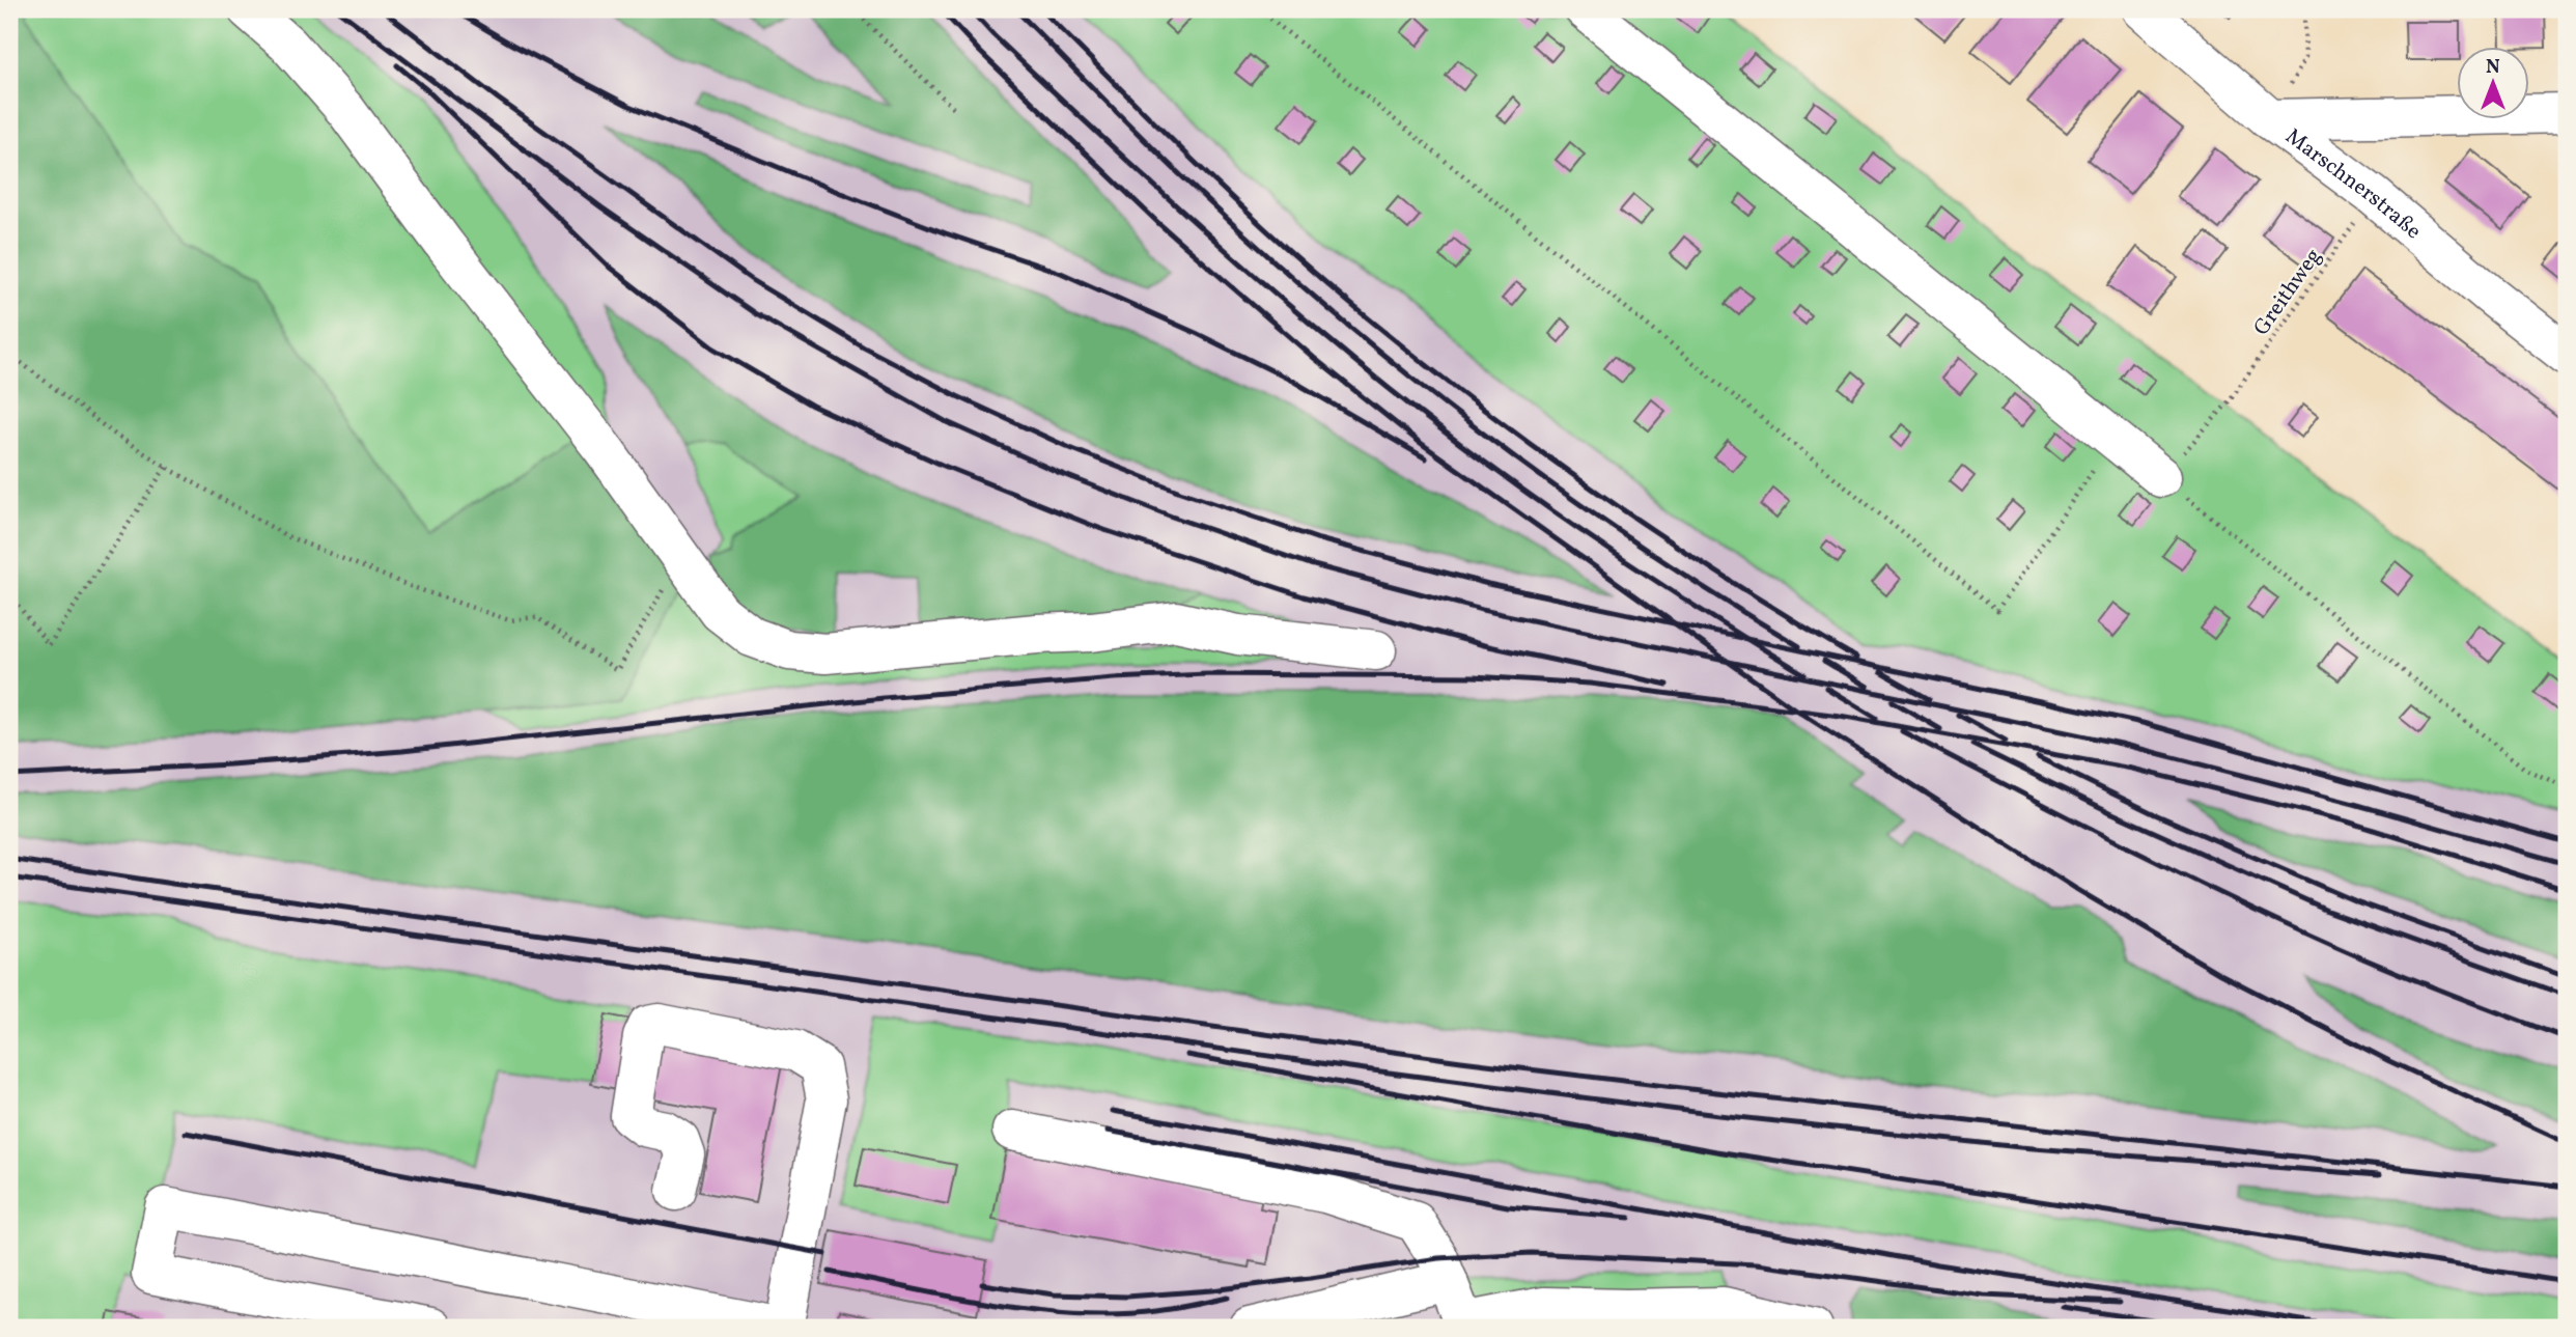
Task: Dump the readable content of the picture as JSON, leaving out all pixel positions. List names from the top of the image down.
{
  "streets": {
    "street": ["Marschnerstraße"],
    "path": ["Greithweg"]
  },
  "crossings": [
    ["Marschnerstraße", "Greithweg"]
  ],
  "north": "top"
}
